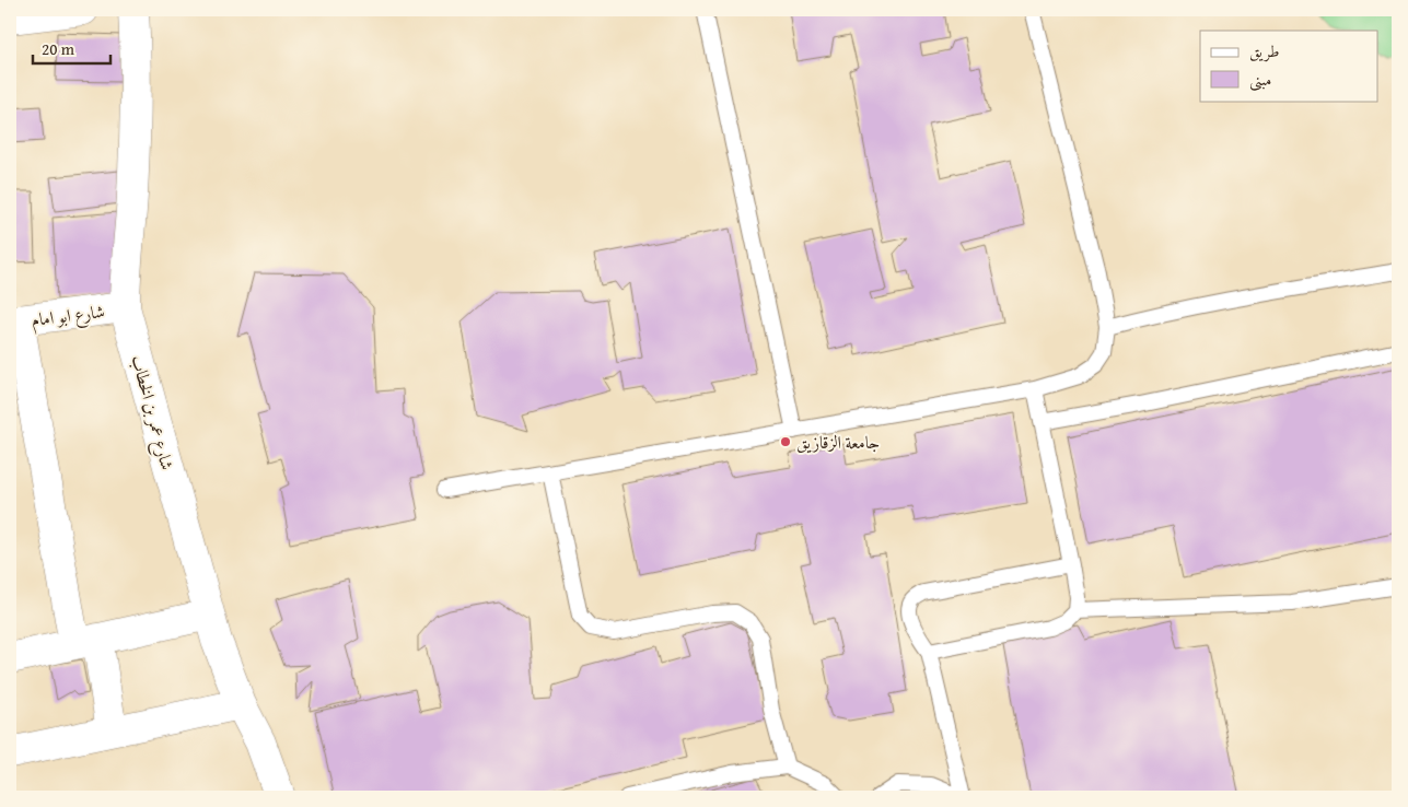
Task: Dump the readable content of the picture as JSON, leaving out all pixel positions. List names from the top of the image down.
{
  "streets": {
    "street": ["شارع ابو امام", "شارع عمر بن الخطاب"]
  },
  "crossings": [
    ["شارع ابو امام", "شارع عمر بن الخطاب"]
  ],
  "places": ["جامعة الزقازيق"],
  "legend": ["طريق", "مبنى"],
  "scale_bar": "20 m"
}
